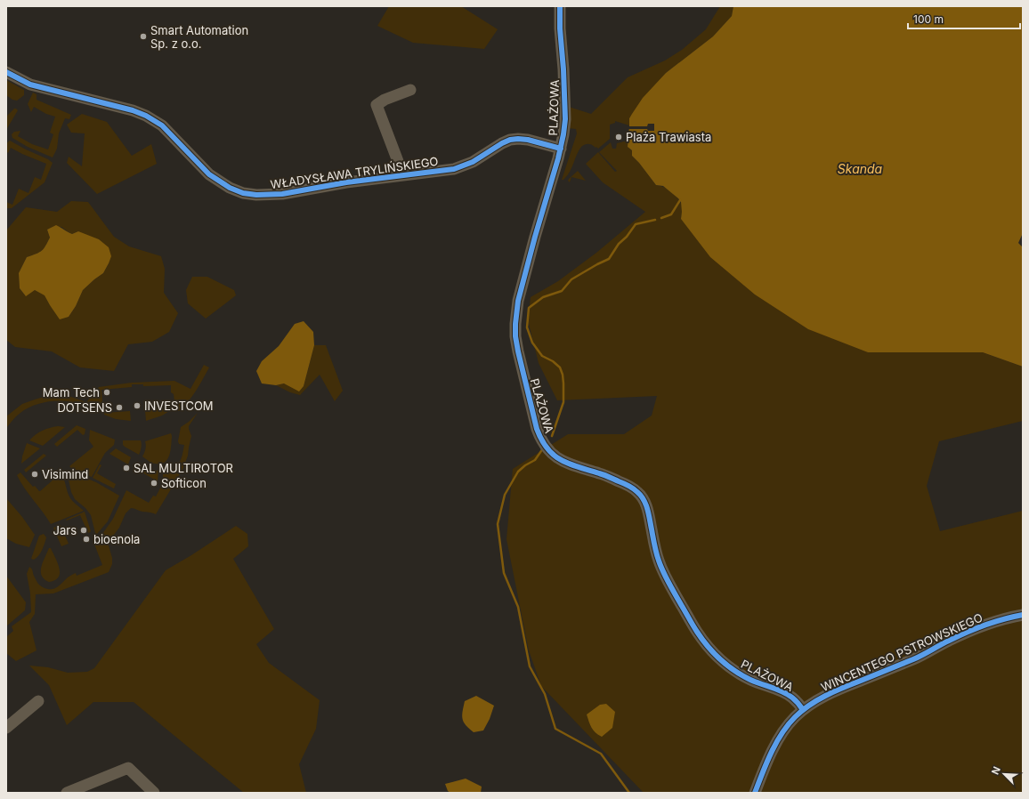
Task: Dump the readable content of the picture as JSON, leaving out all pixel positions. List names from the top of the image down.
{
  "streets": {
    "street": ["PLAŻOWA", "WŁADYSŁAWA TRYLIŃSKIEGO", "WINCENTEGO PSTROWSKIEGO"]
  },
  "crossings": [
    ["PLAŻOWA", "WŁADYSŁAWA TRYLIŃSKIEGO"],
    ["PLAŻOWA", "WINCENTEGO PSTROWSKIEGO"]
  ],
  "water": ["Skanda"],
  "places": [
    "Smart Automation Sp. z o.o.",
    "Plaża Trawiasta",
    "Mam Tech",
    "INVESTCOM",
    "DOTSENS",
    "SAL MULTIROTOR",
    "Visimind",
    "Softicon",
    "Jars",
    "bioenola"
  ],
  "scale_bar": "100 m",
  "north": "top left"
}
